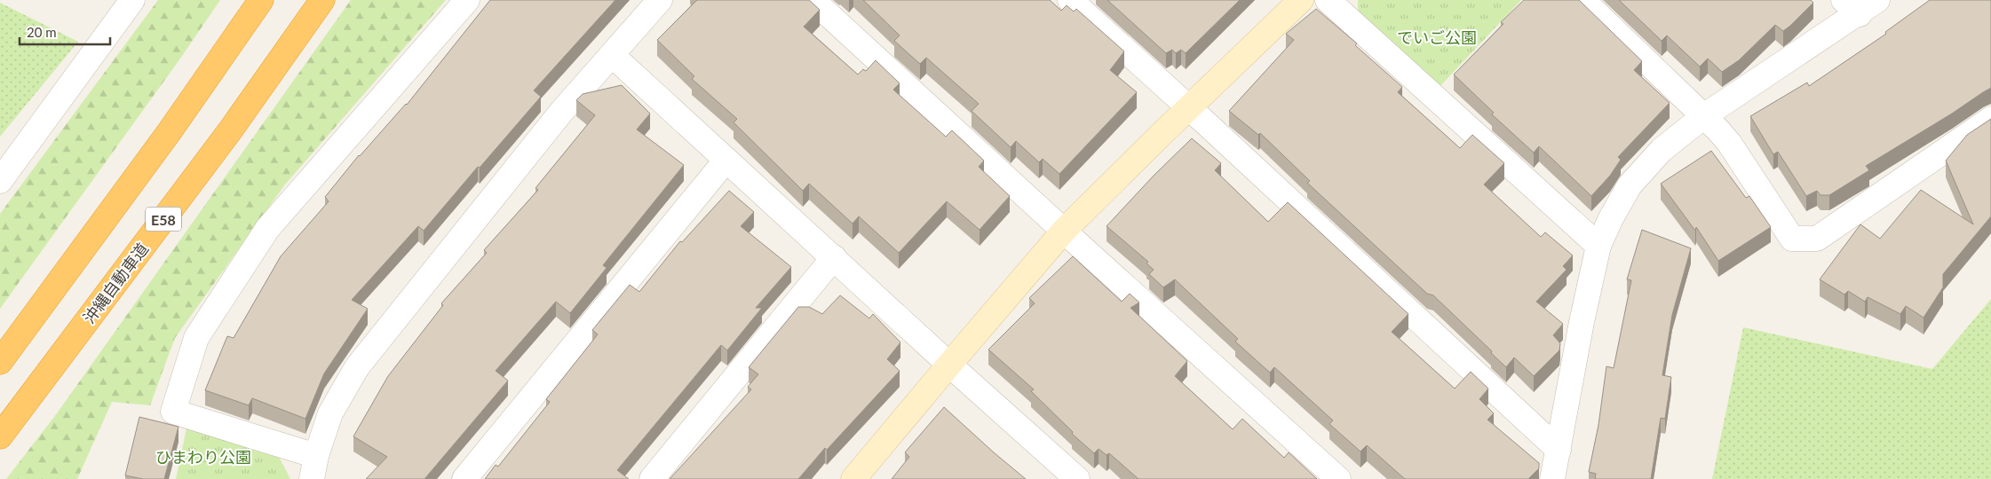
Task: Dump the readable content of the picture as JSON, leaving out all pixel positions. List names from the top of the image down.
{
  "streets": {
    "highway": ["E58", "沖縄自動車道"]
  },
  "parks": ["でいご公園", "ひまわり公園"],
  "scale_bar": "20 m"
}
